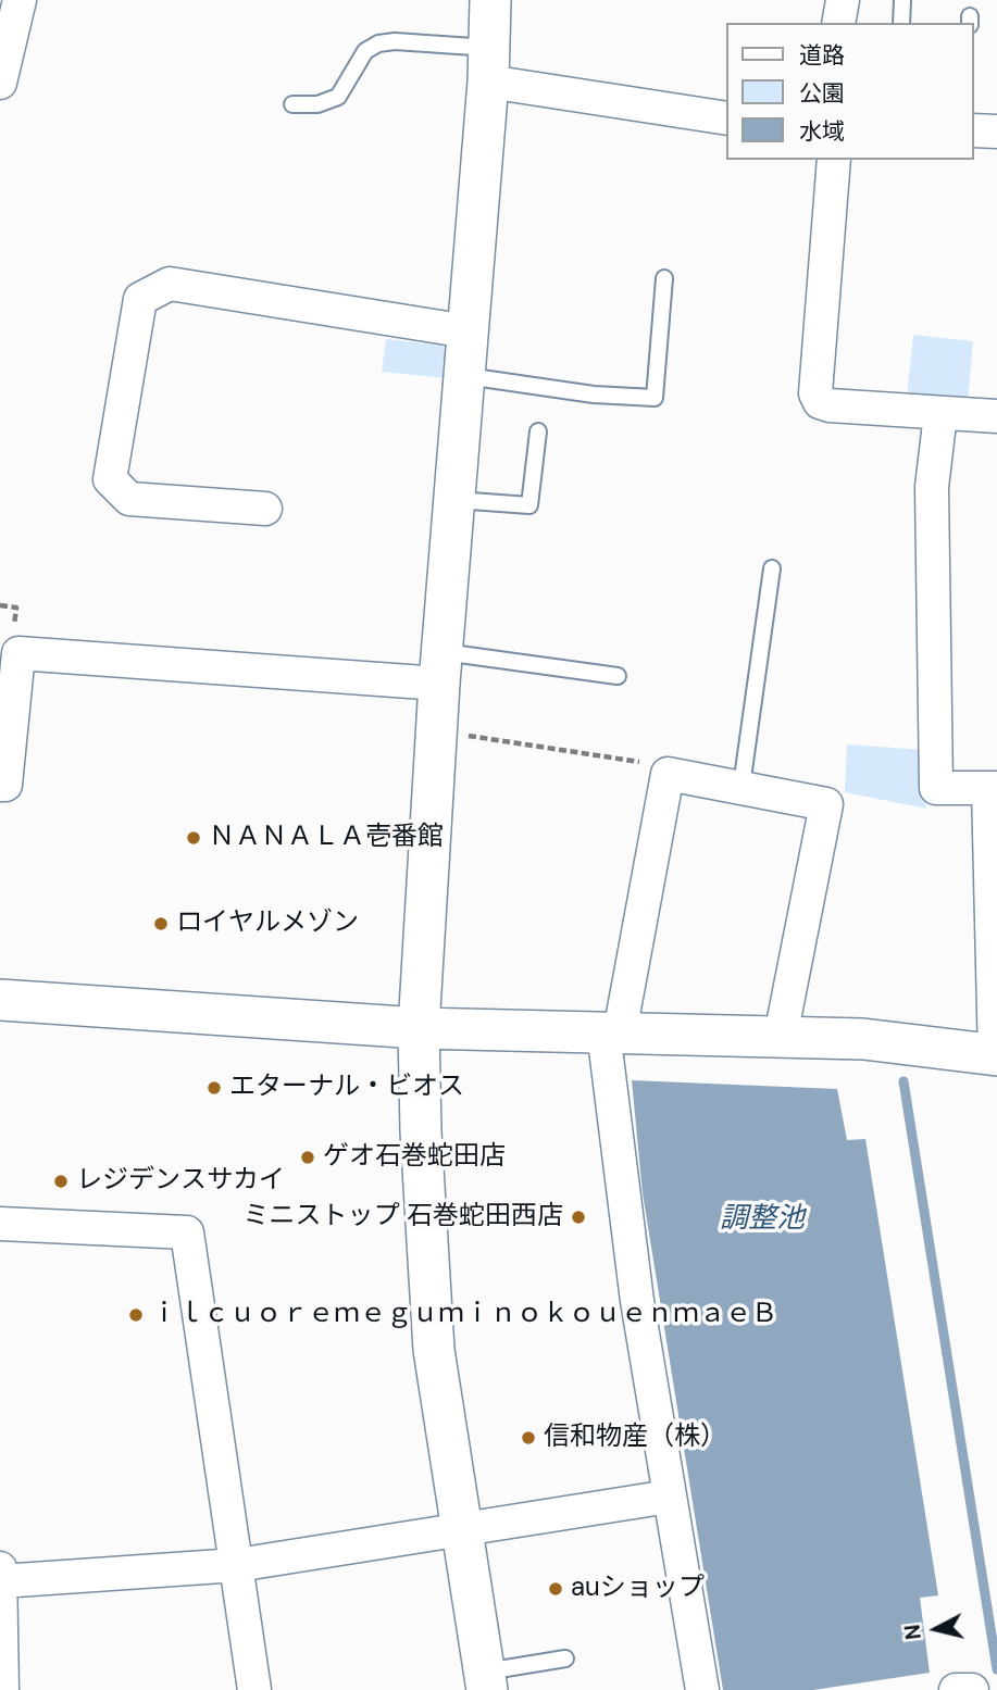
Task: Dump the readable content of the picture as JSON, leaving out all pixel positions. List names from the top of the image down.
{
  "water": ["調整池"],
  "places": [
    "ＮＡＮＡＬＡ壱番館",
    "ロイヤルメゾン",
    "エターナル・ビオス",
    "ゲオ石巻蛇田店",
    "レジデンスサカイ",
    "ミニストップ 石巻蛇田西店",
    "ｉｌｃｕｏｒｅｍｅｇｕｍｉｎｏｋｏｕｅｎｍａｅＢ",
    "信和物産（株）",
    "auショップ"
  ],
  "legend": ["道路", "公園", "水域"],
  "north": "left"
}
